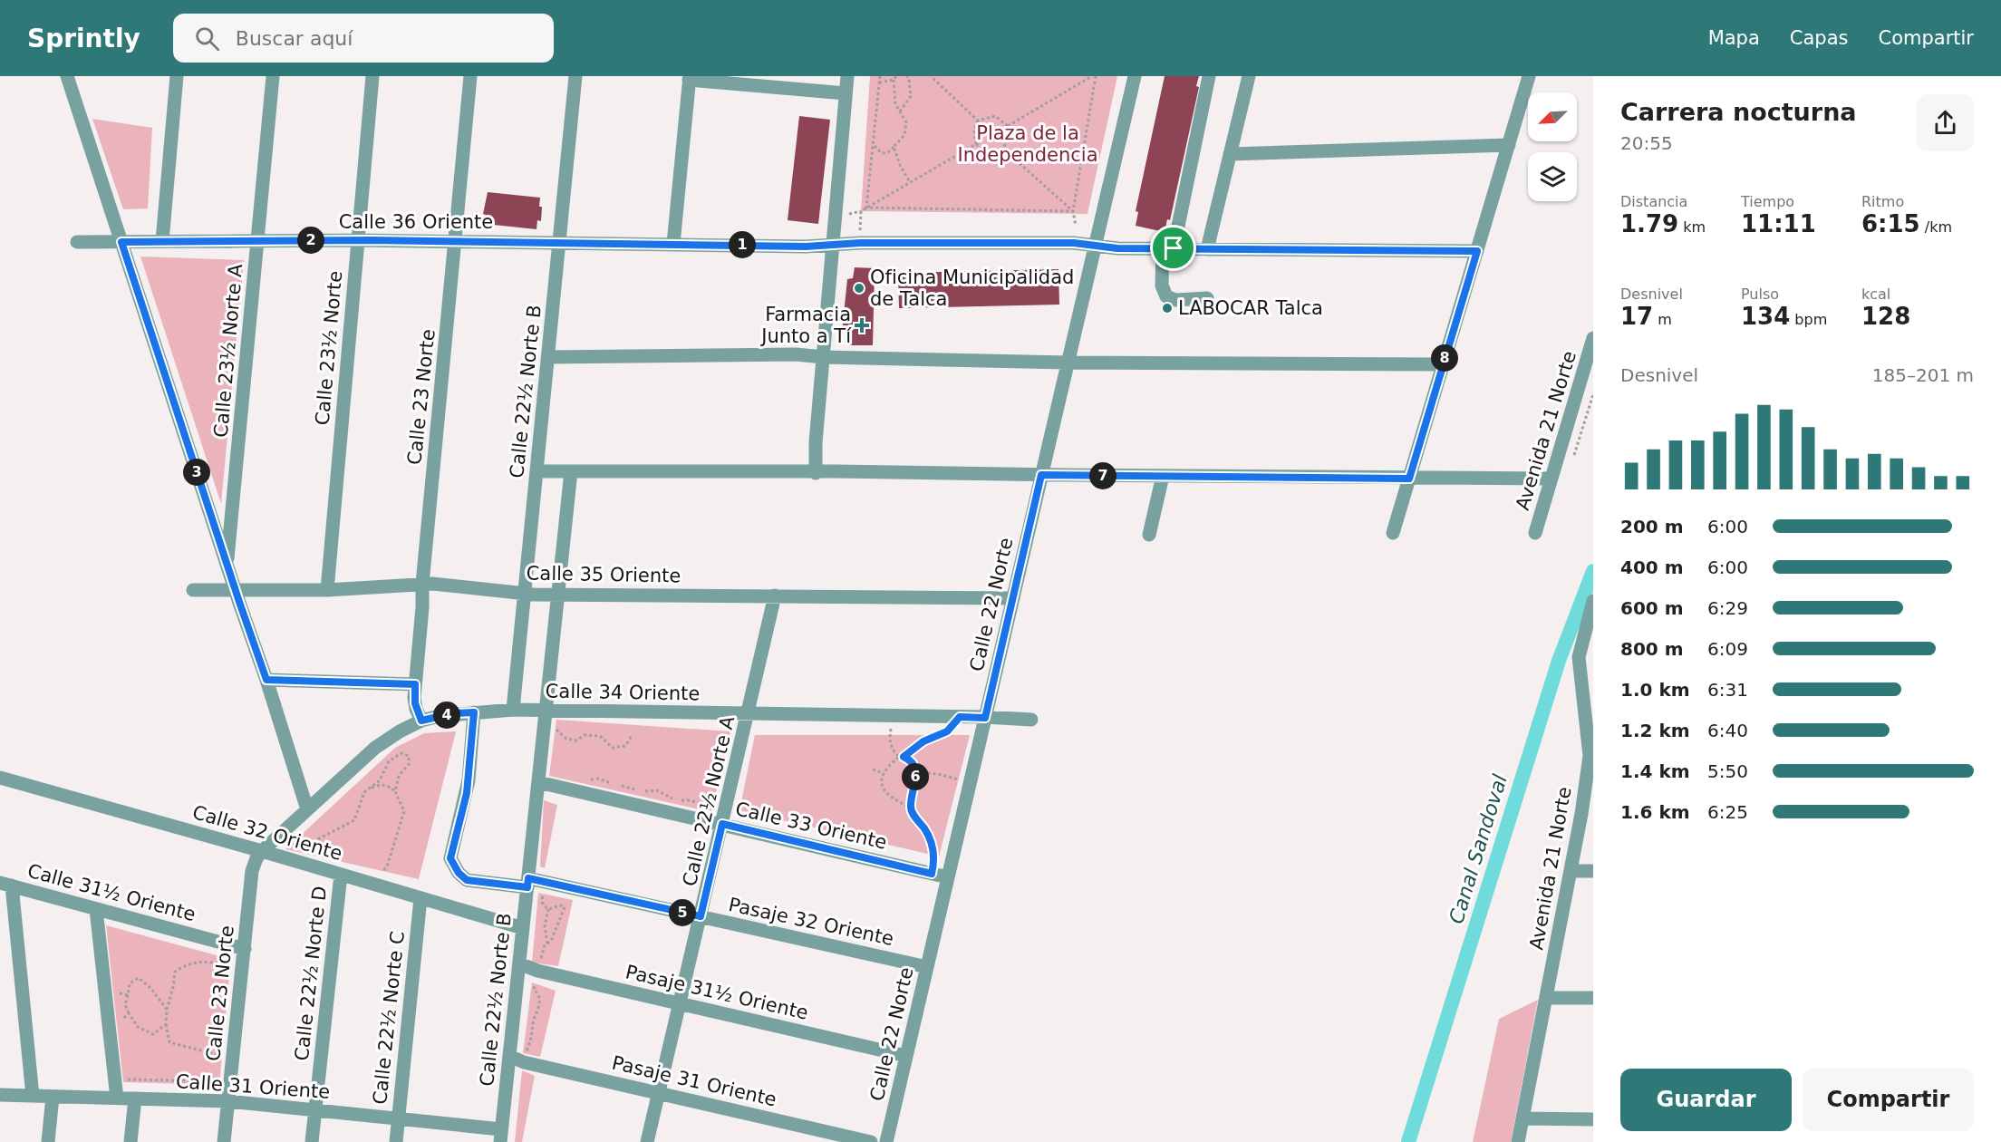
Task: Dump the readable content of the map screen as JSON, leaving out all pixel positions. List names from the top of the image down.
{
  "streets": {
    "street": [
      "Calle 36 Oriente",
      "Calle 23½ Norte",
      "Calle 23½ Norte A",
      "Calle 22½ Norte B",
      "Calle 23 Norte",
      "Avenida 21 Norte",
      "Calle 35 Oriente",
      "Calle 22 Norte",
      "Calle 34 Oriente",
      "Calle 22½ Norte A",
      "Calle 33 Oriente",
      "Calle 32 Oriente",
      "Calle 31½ Oriente",
      "Pasaje 32 Oriente",
      "Calle 22½ Norte D",
      "Pasaje 31½ Oriente",
      "Calle 22½ Norte C",
      "Pasaje 31 Oriente",
      "Calle 31 Oriente"
    ]
  },
  "crossings": [
    ["Calle 36 Oriente", "Calle 23½ Norte"],
    ["Calle 36 Oriente", "Calle 23½ Norte A"],
    ["Calle 36 Oriente", "Calle 22½ Norte B"],
    ["Calle 36 Oriente", "Calle 23 Norte"],
    ["Calle 36 Oriente", "Calle 22 Norte"],
    ["Calle 23½ Norte", "Calle 35 Oriente"],
    ["Calle 22½ Norte B", "Calle 35 Oriente"],
    ["Calle 22½ Norte B", "Calle 34 Oriente"],
    ["Calle 22½ Norte B", "Calle 33 Oriente"],
    ["Calle 22½ Norte B", "Calle 32 Oriente"],
    ["Calle 22½ Norte B", "Pasaje 32 Oriente"],
    ["Calle 22½ Norte B", "Pasaje 31½ Oriente"],
    ["Calle 22½ Norte B", "Pasaje 31 Oriente"],
    ["Calle 22½ Norte B", "Calle 31 Oriente"],
    ["Calle 23 Norte", "Calle 35 Oriente"],
    ["Calle 23 Norte", "Calle 34 Oriente"],
    ["Calle 23 Norte", "Calle 32 Oriente"],
    ["Calle 23 Norte", "Calle 31½ Oriente"],
    ["Calle 23 Norte", "Calle 31 Oriente"],
    ["Calle 35 Oriente", "Calle 22 Norte"],
    ["Calle 35 Oriente", "Calle 22½ Norte A"],
    ["Calle 22 Norte", "Calle 34 Oriente"],
    ["Calle 22 Norte", "Calle 33 Oriente"],
    ["Calle 22 Norte", "Pasaje 32 Oriente"],
    ["Calle 22 Norte", "Pasaje 31½ Oriente"],
    ["Calle 34 Oriente", "Calle 22½ Norte A"],
    ["Calle 34 Oriente", "Calle 32 Oriente"],
    ["Calle 34 Oriente", "Pasaje 32 Oriente"],
    ["Calle 22½ Norte A", "Calle 33 Oriente"],
    ["Calle 22½ Norte A", "Pasaje 32 Oriente"],
    ["Calle 22½ Norte A", "Pasaje 31½ Oriente"],
    ["Calle 22½ Norte A", "Pasaje 31 Oriente"],
    ["Calle 32 Oriente", "Calle 22½ Norte D"],
    ["Calle 32 Oriente", "Calle 22½ Norte C"],
    ["Calle 22½ Norte D", "Calle 31 Oriente"],
    ["Calle 22½ Norte C", "Calle 31 Oriente"]
  ],
  "water": ["Canal Sandoval"],
  "parks": ["Plaza de la Independencia"],
  "places": {
    "other": ["Oficina Municipalidad de Talca", "LABOCAR Talca"],
    "health": ["Farmacia Junto a Tí"]
  },
  "north": "bottom left",
  "page": {
    "header": "Sprintly",
    "search": "Buscar aquí",
    "nav": ["Mapa", "Capas", "Compartir"],
    "heading": ["Carrera nocturna", "20:55"],
    "stats": [
      ["Distancia", "1.79 km"],
      ["Tiempo", "11:11"],
      ["Ritmo", "6:15 /km"],
      ["Desnivel", "17 m"],
      ["Pulso", "134 bpm"],
      ["kcal", "128"]
    ],
    "pins": [
      "2",
      "1",
      "8",
      "3",
      "7",
      "4",
      "6",
      "5"
    ],
    "chart": ["Desnivel", "185–201 m"],
    "list": [
      {
        "name": "200 m",
        "note": "6:00"
      },
      {
        "name": "400 m",
        "note": "6:00"
      },
      {
        "name": "600 m",
        "note": "6:29"
      },
      {
        "name": "800 m",
        "note": "6:09"
      },
      {
        "name": "1.0 km",
        "note": "6:31"
      },
      {
        "name": "1.2 km",
        "note": "6:40"
      },
      {
        "name": "1.4 km",
        "note": "5:50"
      },
      {
        "name": "1.6 km",
        "note": "6:25"
      }
    ],
    "buttons": ["Guardar", "Compartir"]
  }
}
